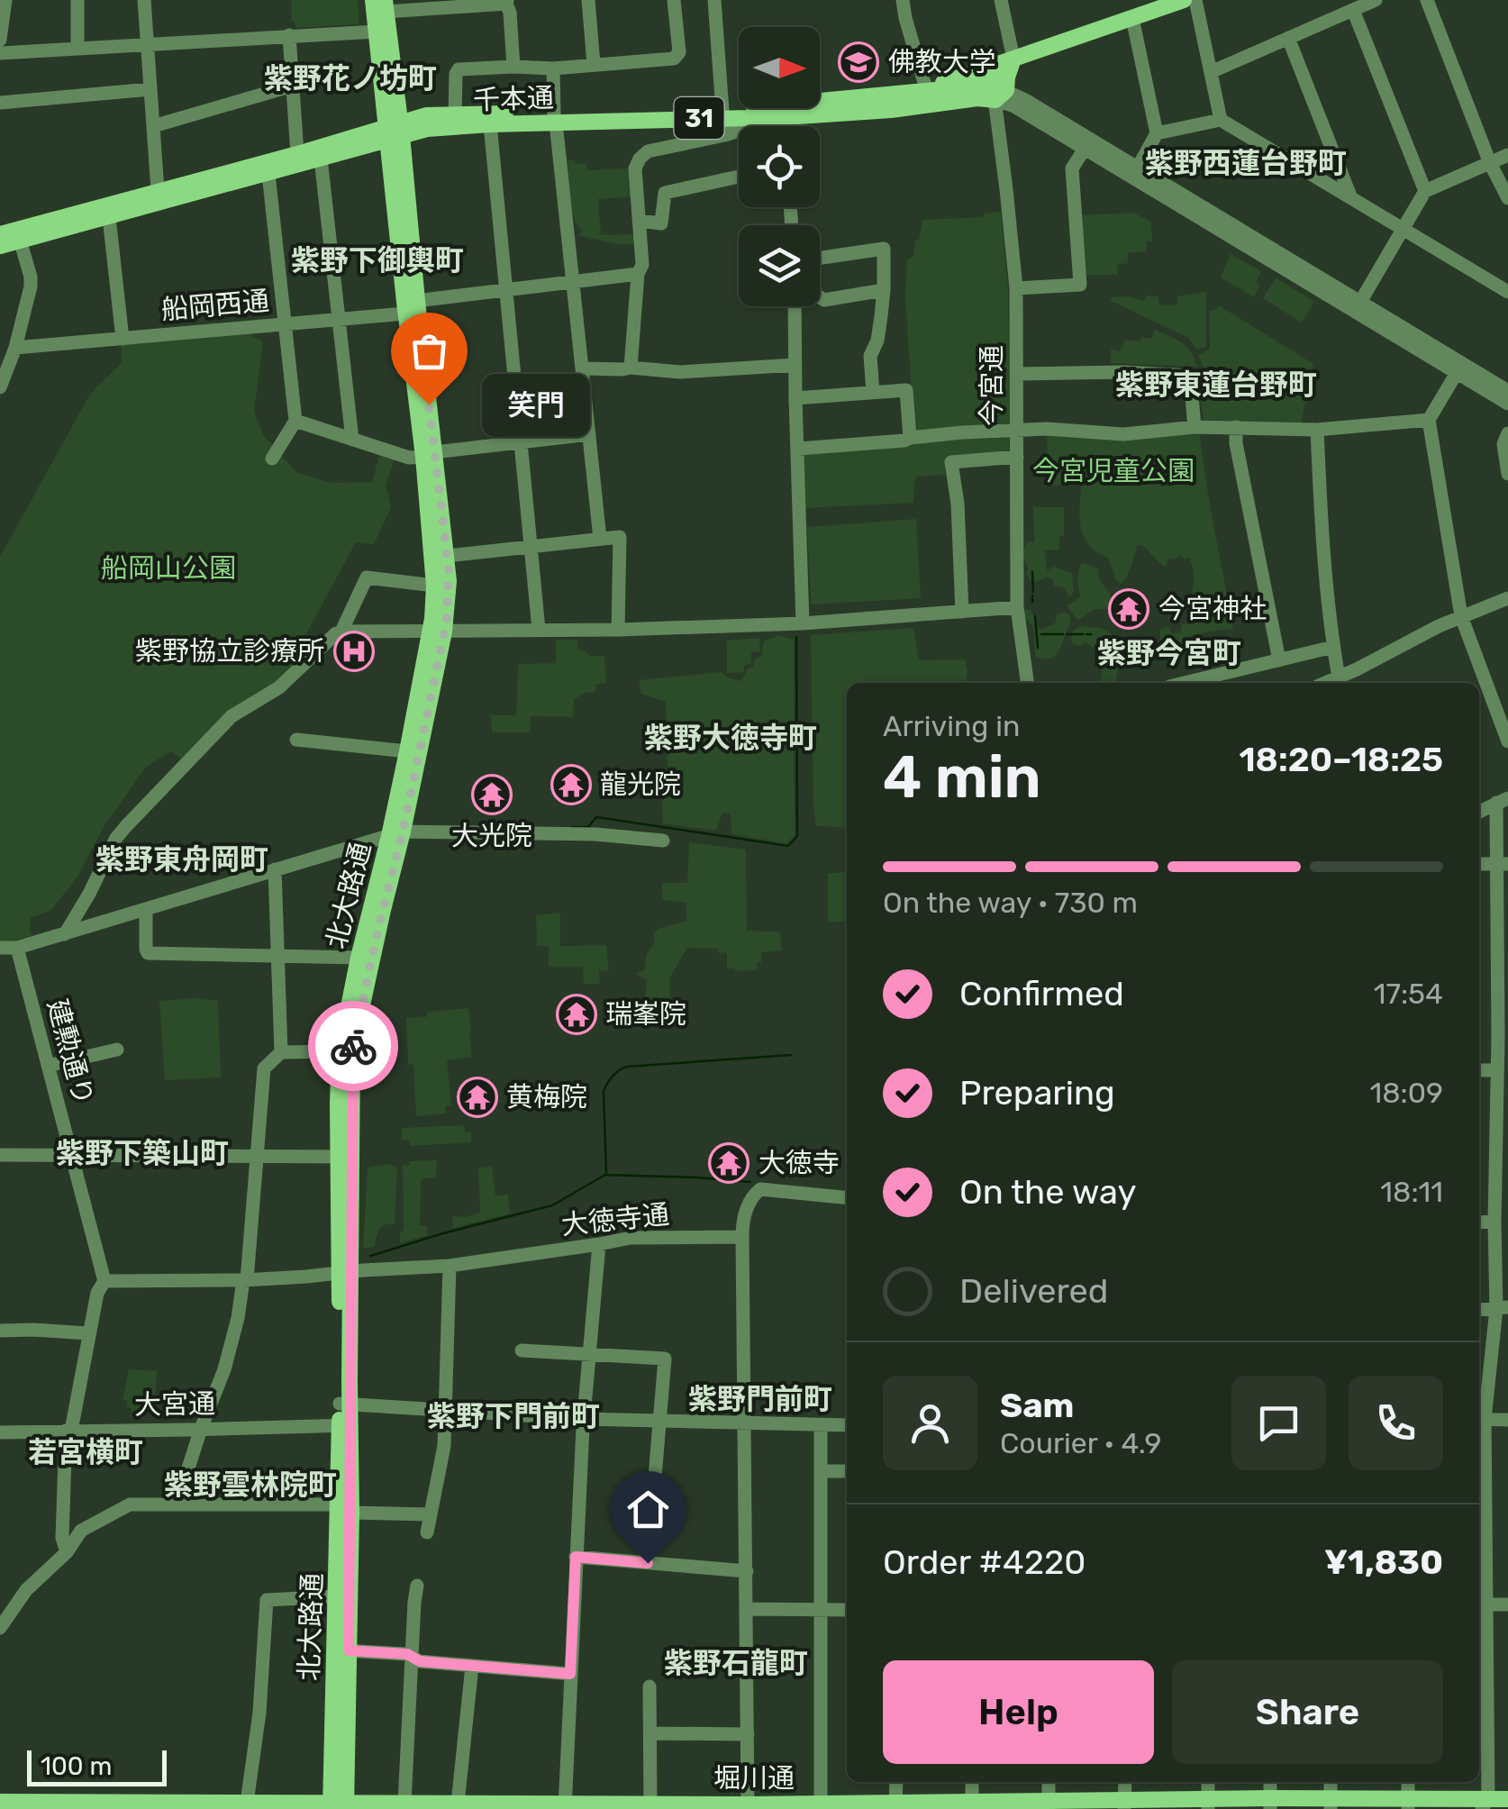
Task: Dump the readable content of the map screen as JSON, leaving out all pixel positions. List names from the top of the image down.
{
  "streets": {
    "main road": [
      "千本通",
      "31",
      "北大路通",
      "堀川通"
    ],
    "street": [
      "船岡西通",
      "今宮通",
      "建勲通り",
      "大徳寺通",
      "大宮通"
    ]
  },
  "crossings": [
    ["千本通", "31"],
    ["千本通", "今宮通"],
    ["千本通", "北大路通"],
    ["船岡西通", "北大路通"],
    ["北大路通", "大徳寺通"],
    ["北大路通", "大宮通"],
    ["北大路通", "堀川通"],
    ["建勲通り", "大徳寺通"]
  ],
  "districts": [
    "紫野花ノ坊町",
    "紫野西蓮台野町",
    "紫野下御輿町",
    "紫野東蓮台野町",
    "紫野今宮町",
    "紫野大徳寺町",
    "紫野東舟岡町",
    "紫野下築山町",
    "紫野門前町",
    "紫野下門前町",
    "若宮横町",
    "紫野雲林院町",
    "紫野石龍町"
  ],
  "parks": ["今宮児童公園", "船岡山公園"],
  "places": {
    "school or university": ["佛教大学"],
    "other": ["笑門"],
    "temple": [
      "今宮神社",
      "龍光院",
      "大光院",
      "瑞峯院",
      "黄梅院",
      "大徳寺"
    ],
    "hospital": ["紫野協立診療所"]
  },
  "scale_bar": "100 m",
  "north": "right",
  "page": {
    "bubble": "笑門",
    "heading": ["4 min", "Arriving in", "18:20–18:25"],
    "panel": [
      "Sam",
      "Courier · 4.9",
      "Order #4220",
      "¥1,830"
    ],
    "bar": "On the way · 730 m",
    "list": [
      ["Confirmed", "17:54"],
      ["Preparing", "18:09"],
      ["On the way", "18:11"],
      "Delivered"
    ],
    "buttons": ["Help", "Share"],
    "scale": "100 m"
  }
}
